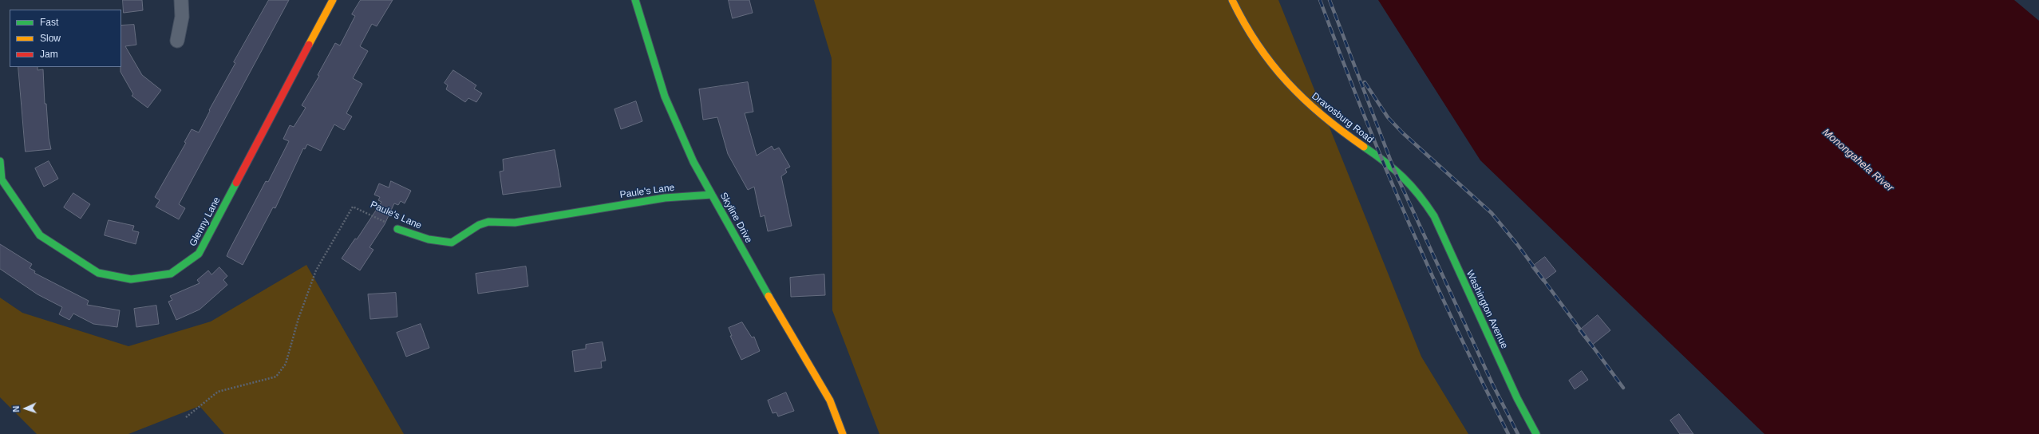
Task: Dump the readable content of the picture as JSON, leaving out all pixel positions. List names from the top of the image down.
{
  "streets": {
    "street": [
      "Dravosburg Road",
      "Paule's Lane",
      "Skyline Drive",
      "Glenny Lane",
      "Washington Avenue"
    ]
  },
  "crossings": [
    ["Dravosburg Road", "Washington Avenue"],
    ["Paule's Lane", "Skyline Drive"]
  ],
  "water": ["Monongahela River"],
  "legend": ["Fast", "Slow", "Jam"],
  "north": "left"
}
